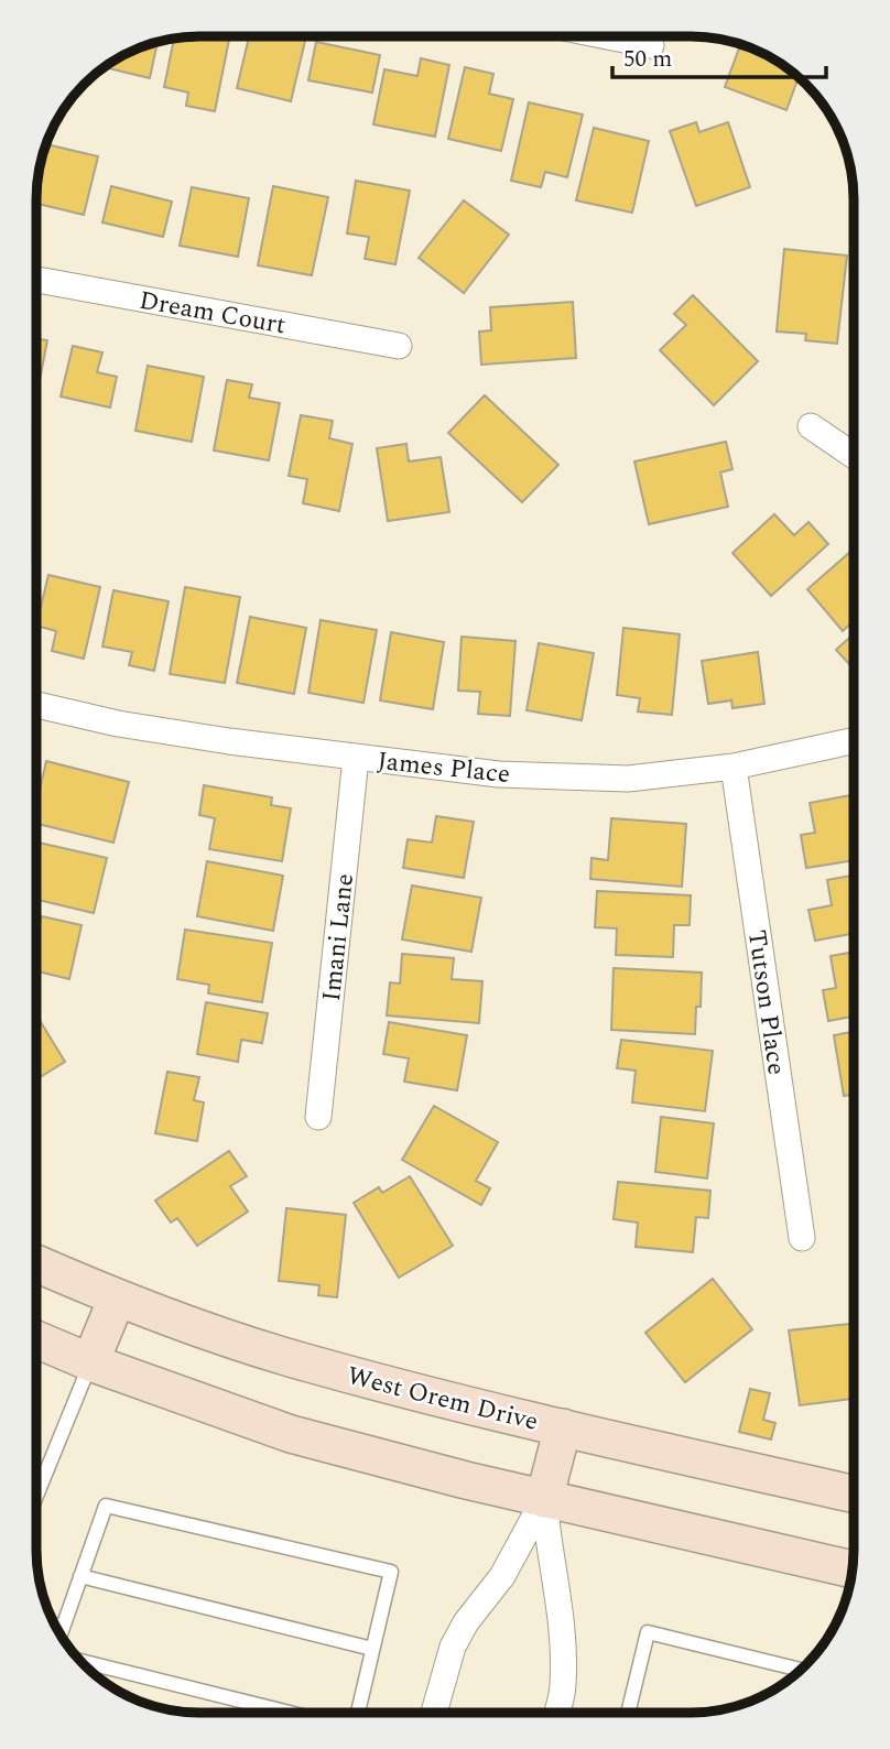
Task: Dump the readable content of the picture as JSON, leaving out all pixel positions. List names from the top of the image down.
{
  "streets": {
    "main road": ["West Orem Drive"],
    "street": [
      "Dream Court",
      "James Place",
      "Imani Lane",
      "Tutson Place"
    ]
  },
  "crossings": [
    ["James Place", "Imani Lane"],
    ["James Place", "Tutson Place"]
  ],
  "scale_bar": "50 m"
}
